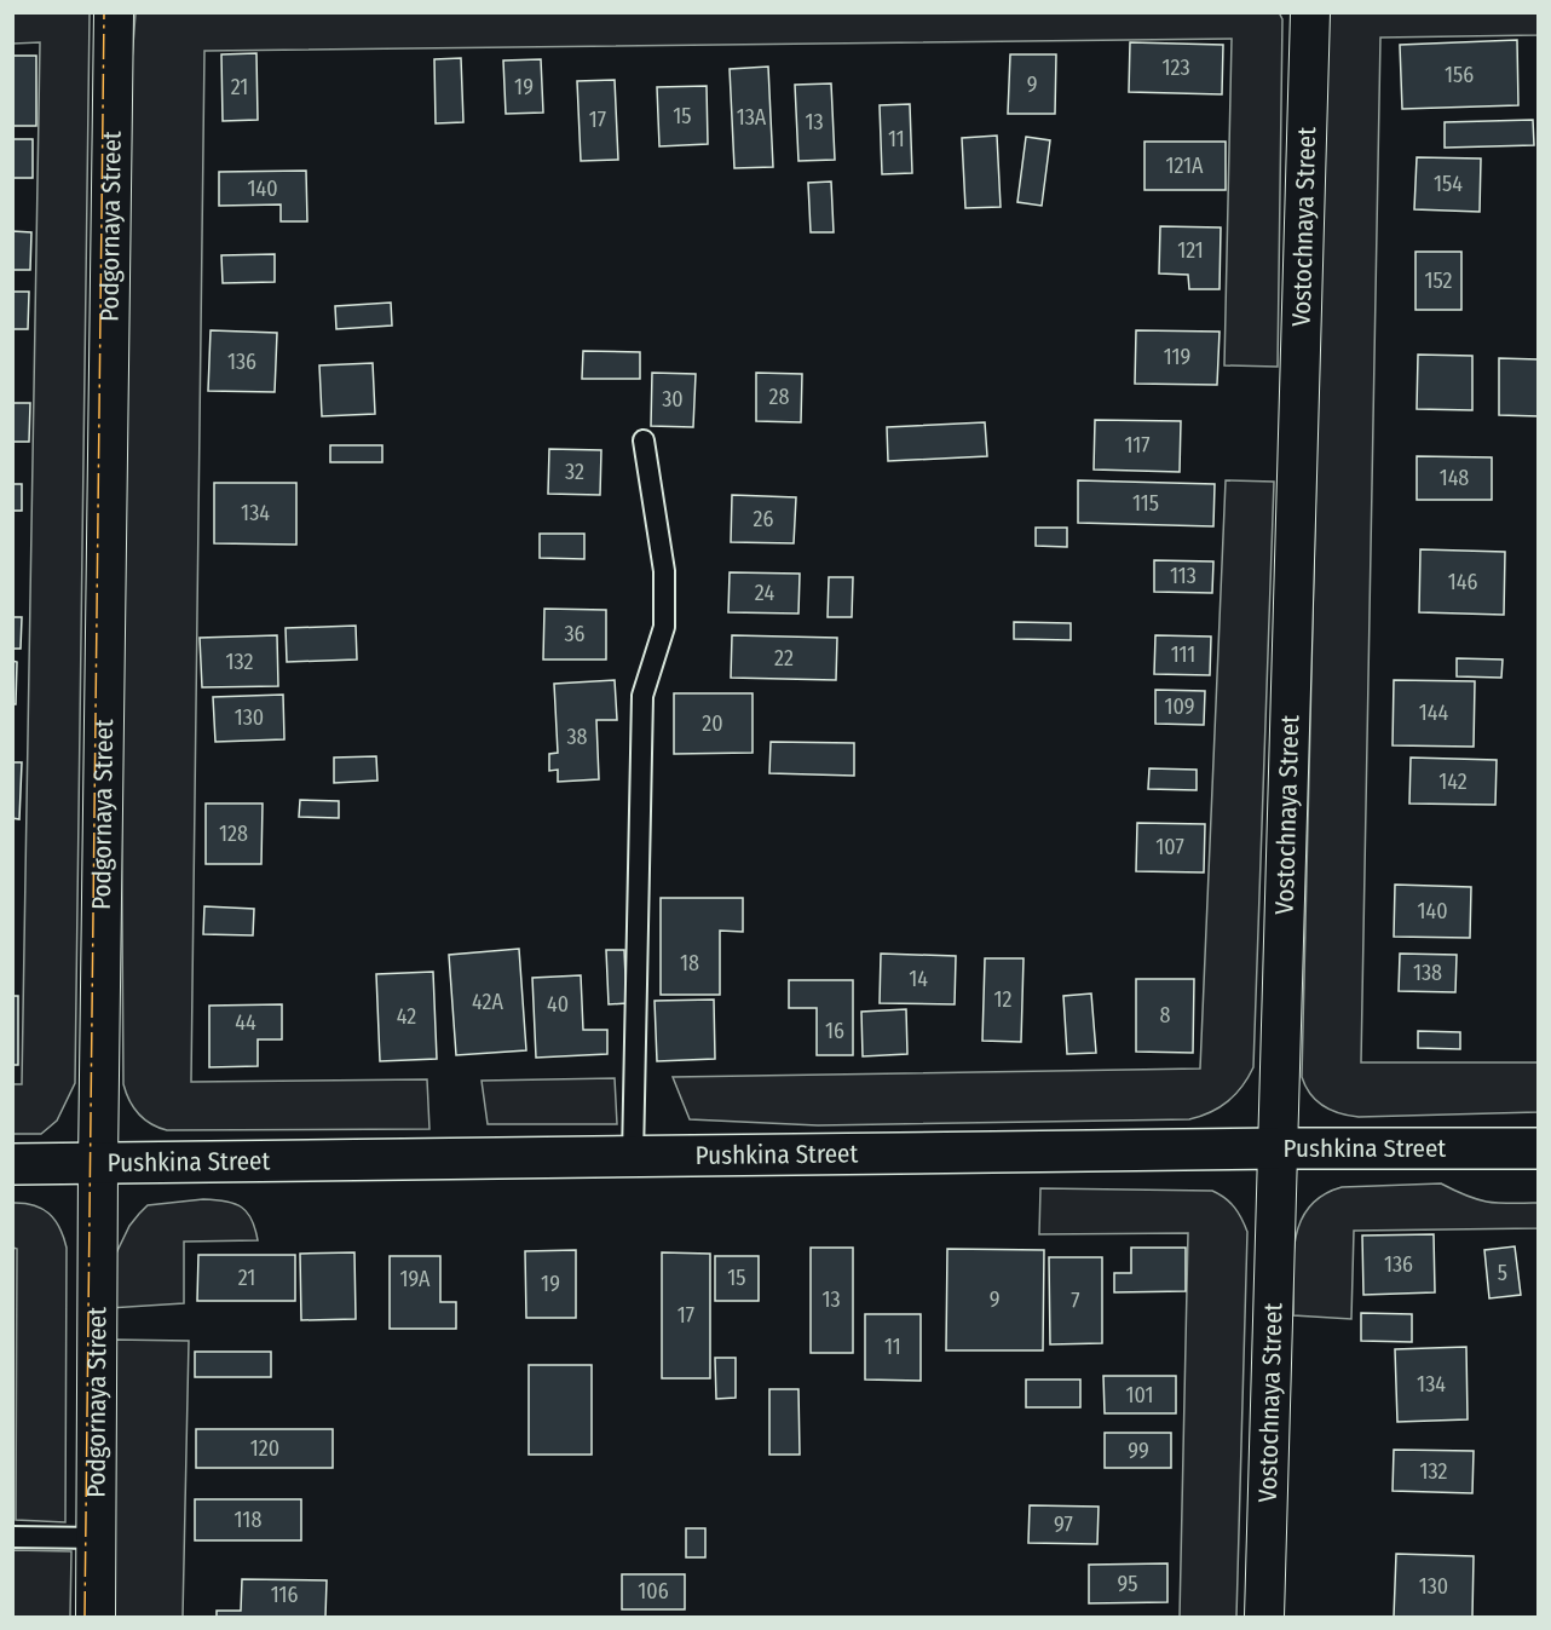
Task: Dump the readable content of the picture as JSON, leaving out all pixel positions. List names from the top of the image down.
{
  "streets": {
    "main road": ["Pushkina Street"],
    "street": ["Podgornaya Street", "Vostochnaya Street"]
  },
  "crossings": [
    ["Podgornaya Street", "Pushkina Street"],
    ["Vostochnaya Street", "Pushkina Street"]
  ],
  "house_numbers": [
    "123",
    "156",
    "9",
    "21",
    "19",
    "15",
    "13А",
    "17",
    "13",
    "11",
    "121А",
    "154",
    "140",
    "121",
    "152",
    "119",
    "136",
    "28",
    "30",
    "117",
    "32",
    "148",
    "115",
    "134",
    "26",
    "113",
    "146",
    "24",
    "36",
    "111",
    "22",
    "132",
    "109",
    "144",
    "130",
    "20",
    "38",
    "142",
    "128",
    "107",
    "140",
    "18",
    "138",
    "14",
    "12",
    "42А",
    "40",
    "8",
    "42",
    "44",
    "16",
    "136",
    "5",
    "21",
    "15",
    "19А",
    "19",
    "13",
    "9",
    "7",
    "17",
    "11",
    "134",
    "101",
    "120",
    "99",
    "132",
    "118",
    "97",
    "95",
    "130",
    "106",
    "116"
  ]
}
